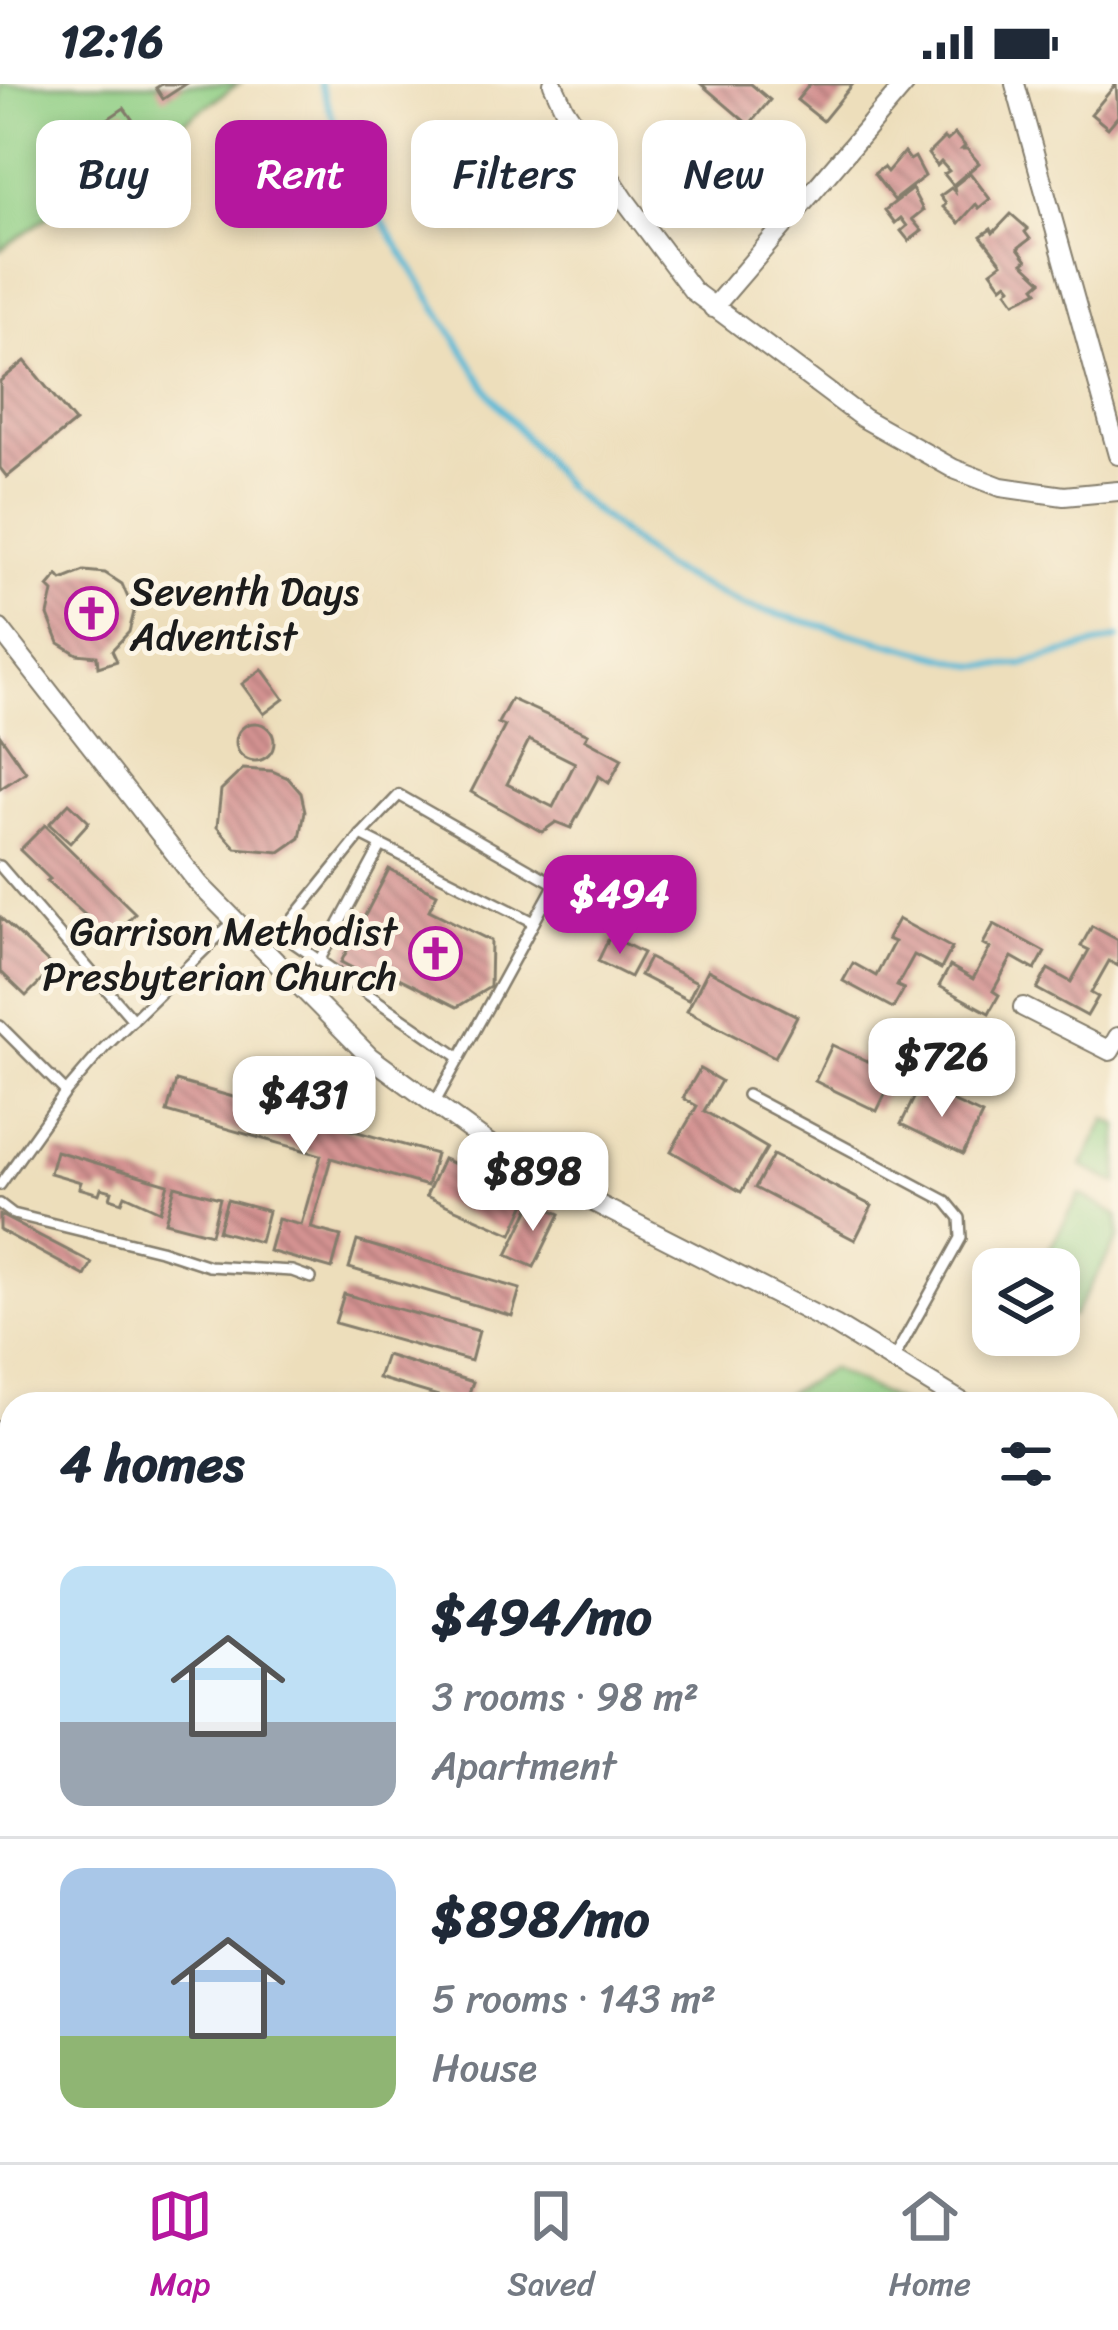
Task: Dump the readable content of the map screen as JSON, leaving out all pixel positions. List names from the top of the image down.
{
  "places": {
    "church": ["Seventh Days Adventist", "Garrison Methodist Presbyterian Church"]
  },
  "page": {
    "status": "12:16",
    "chip": [
      "Buy",
      "Rent",
      "Filters",
      "New"
    ],
    "price": [
      "$494",
      "$726",
      "$431",
      "$898"
    ],
    "heading": "4 homes",
    "list": [
      {
        "name": "$494/mo",
        "note": "3 rooms · 98 m² · Apartment"
      },
      {
        "name": "$898/mo",
        "note": "5 rooms · 143 m² · House"
      }
    ],
    "tabs": ["Map", "Saved", "Home"]
  }
}
